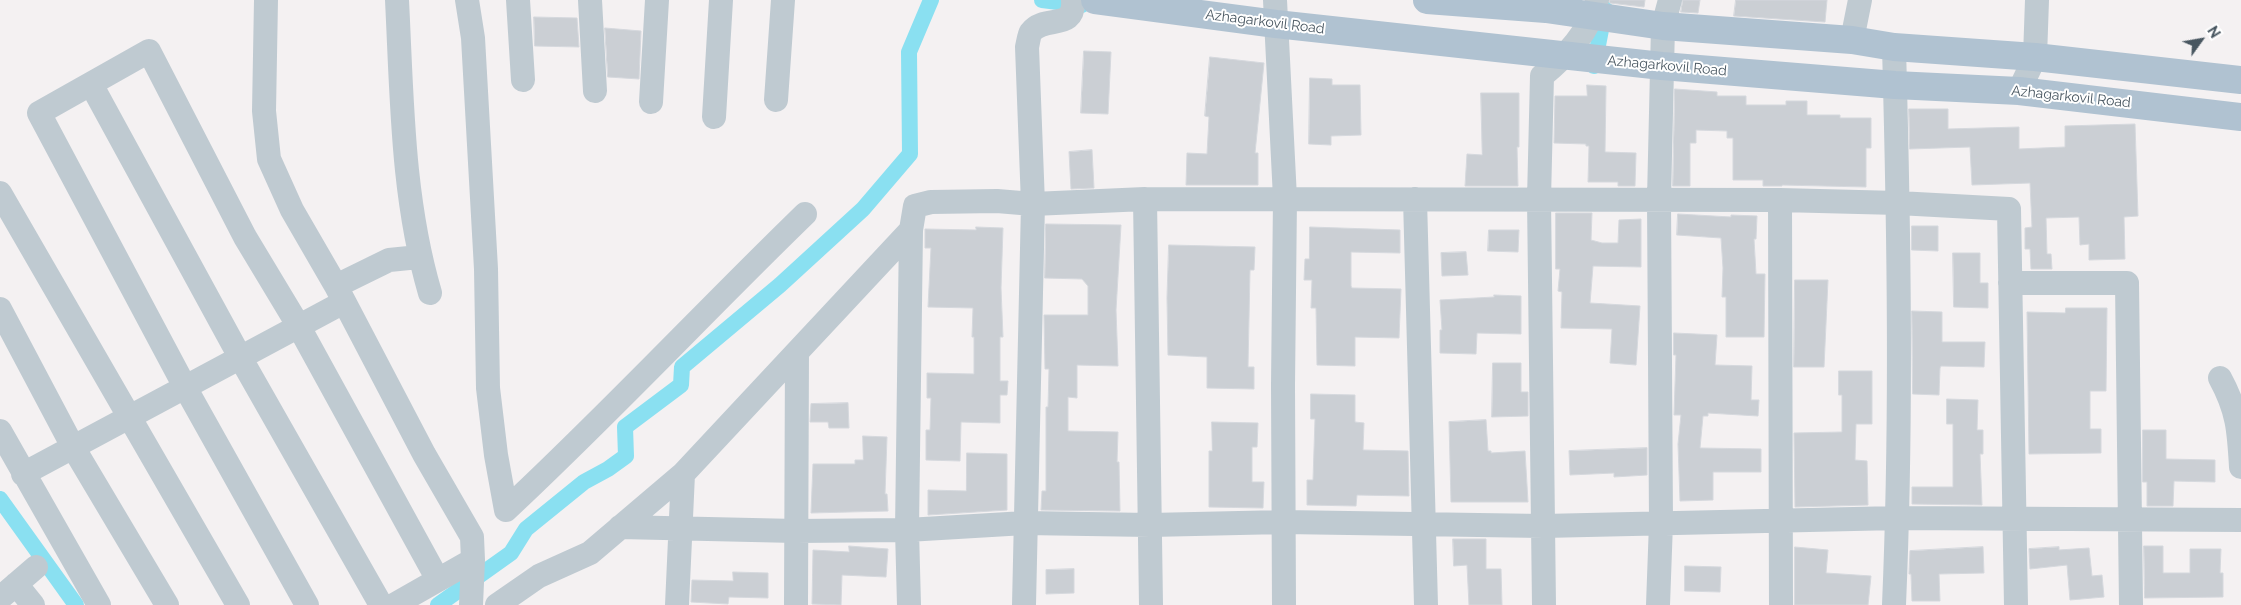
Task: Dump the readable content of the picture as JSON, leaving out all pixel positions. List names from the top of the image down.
{
  "streets": {
    "main road": ["Azhagarkovil Road"]
  },
  "north": "top right"
}
